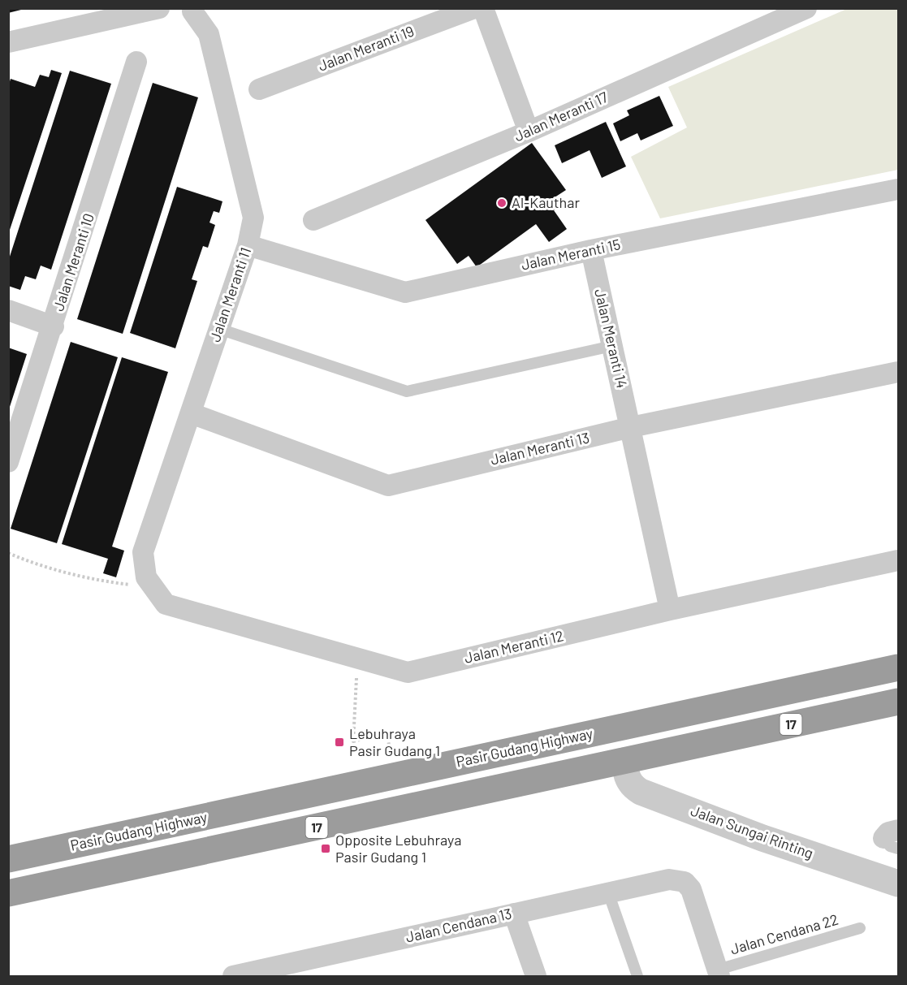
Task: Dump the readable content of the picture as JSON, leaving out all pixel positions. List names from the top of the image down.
{
  "streets": {
    "highway": ["17", "Pasir Gudang Highway"],
    "street": [
      "Jalan Meranti 19",
      "Jalan Meranti 17",
      "Jalan Meranti 15",
      "Jalan Meranti 10",
      "Jalan Meranti 11",
      "Jalan Meranti 14",
      "Jalan Meranti 13",
      "Jalan Meranti 12",
      "Jalan Sungai Rinting",
      "Jalan Cendana 13"
    ],
    "lane": ["Jalan Cendana 22"]
  },
  "crossings": [
    ["Jalan Meranti 15", "Jalan Meranti 11"],
    ["Jalan Meranti 15", "Jalan Meranti 14"],
    ["Jalan Meranti 11", "Jalan Meranti 13"],
    ["Jalan Meranti 11", "Jalan Meranti 12"],
    ["Jalan Meranti 14", "Jalan Meranti 13"],
    ["Jalan Meranti 14", "Jalan Meranti 12"],
    ["17", "Jalan Sungai Rinting"],
    ["Jalan Cendana 13", "Jalan Cendana 22"]
  ],
  "places": {
    "other": ["Al-Kauthar"],
    "transit": ["Lebuhraya Pasir Gudang 1", "Opposite Lebuhraya Pasir Gudang 1"]
  }
}
